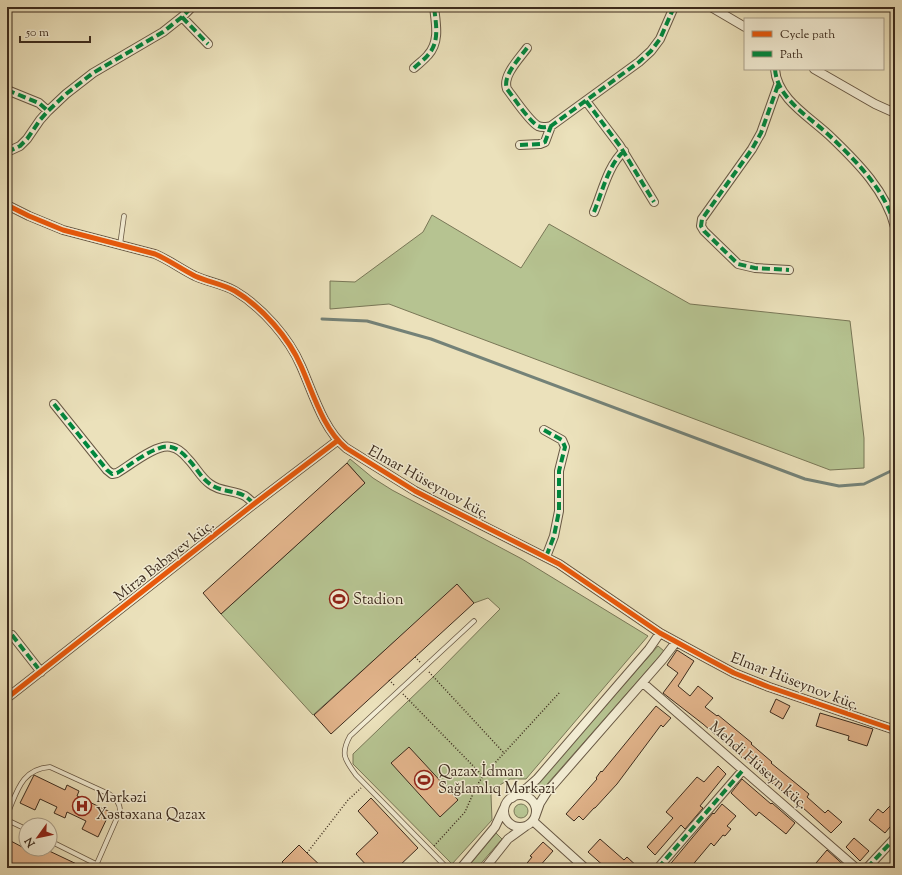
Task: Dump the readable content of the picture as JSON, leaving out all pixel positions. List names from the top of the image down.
{
  "streets": {
    "street": ["Elmar Hüseynov küç.", "Mirzə Babayev küç.", "Mehdi Hüseyn küç."]
  },
  "crossings": [
    ["Elmar Hüseynov küç.", "Mirzə Babayev küç."]
  ],
  "places": {
    "sports": ["Stadion", "Qazax İdman Sağlamlıq Mərkəzi"],
    "hospital": ["Mərkəzi Xəstəxana Qazax"]
  },
  "legend": ["Cycle path", "Path"],
  "scale_bar": "50 m",
  "north": "bottom left"
}
